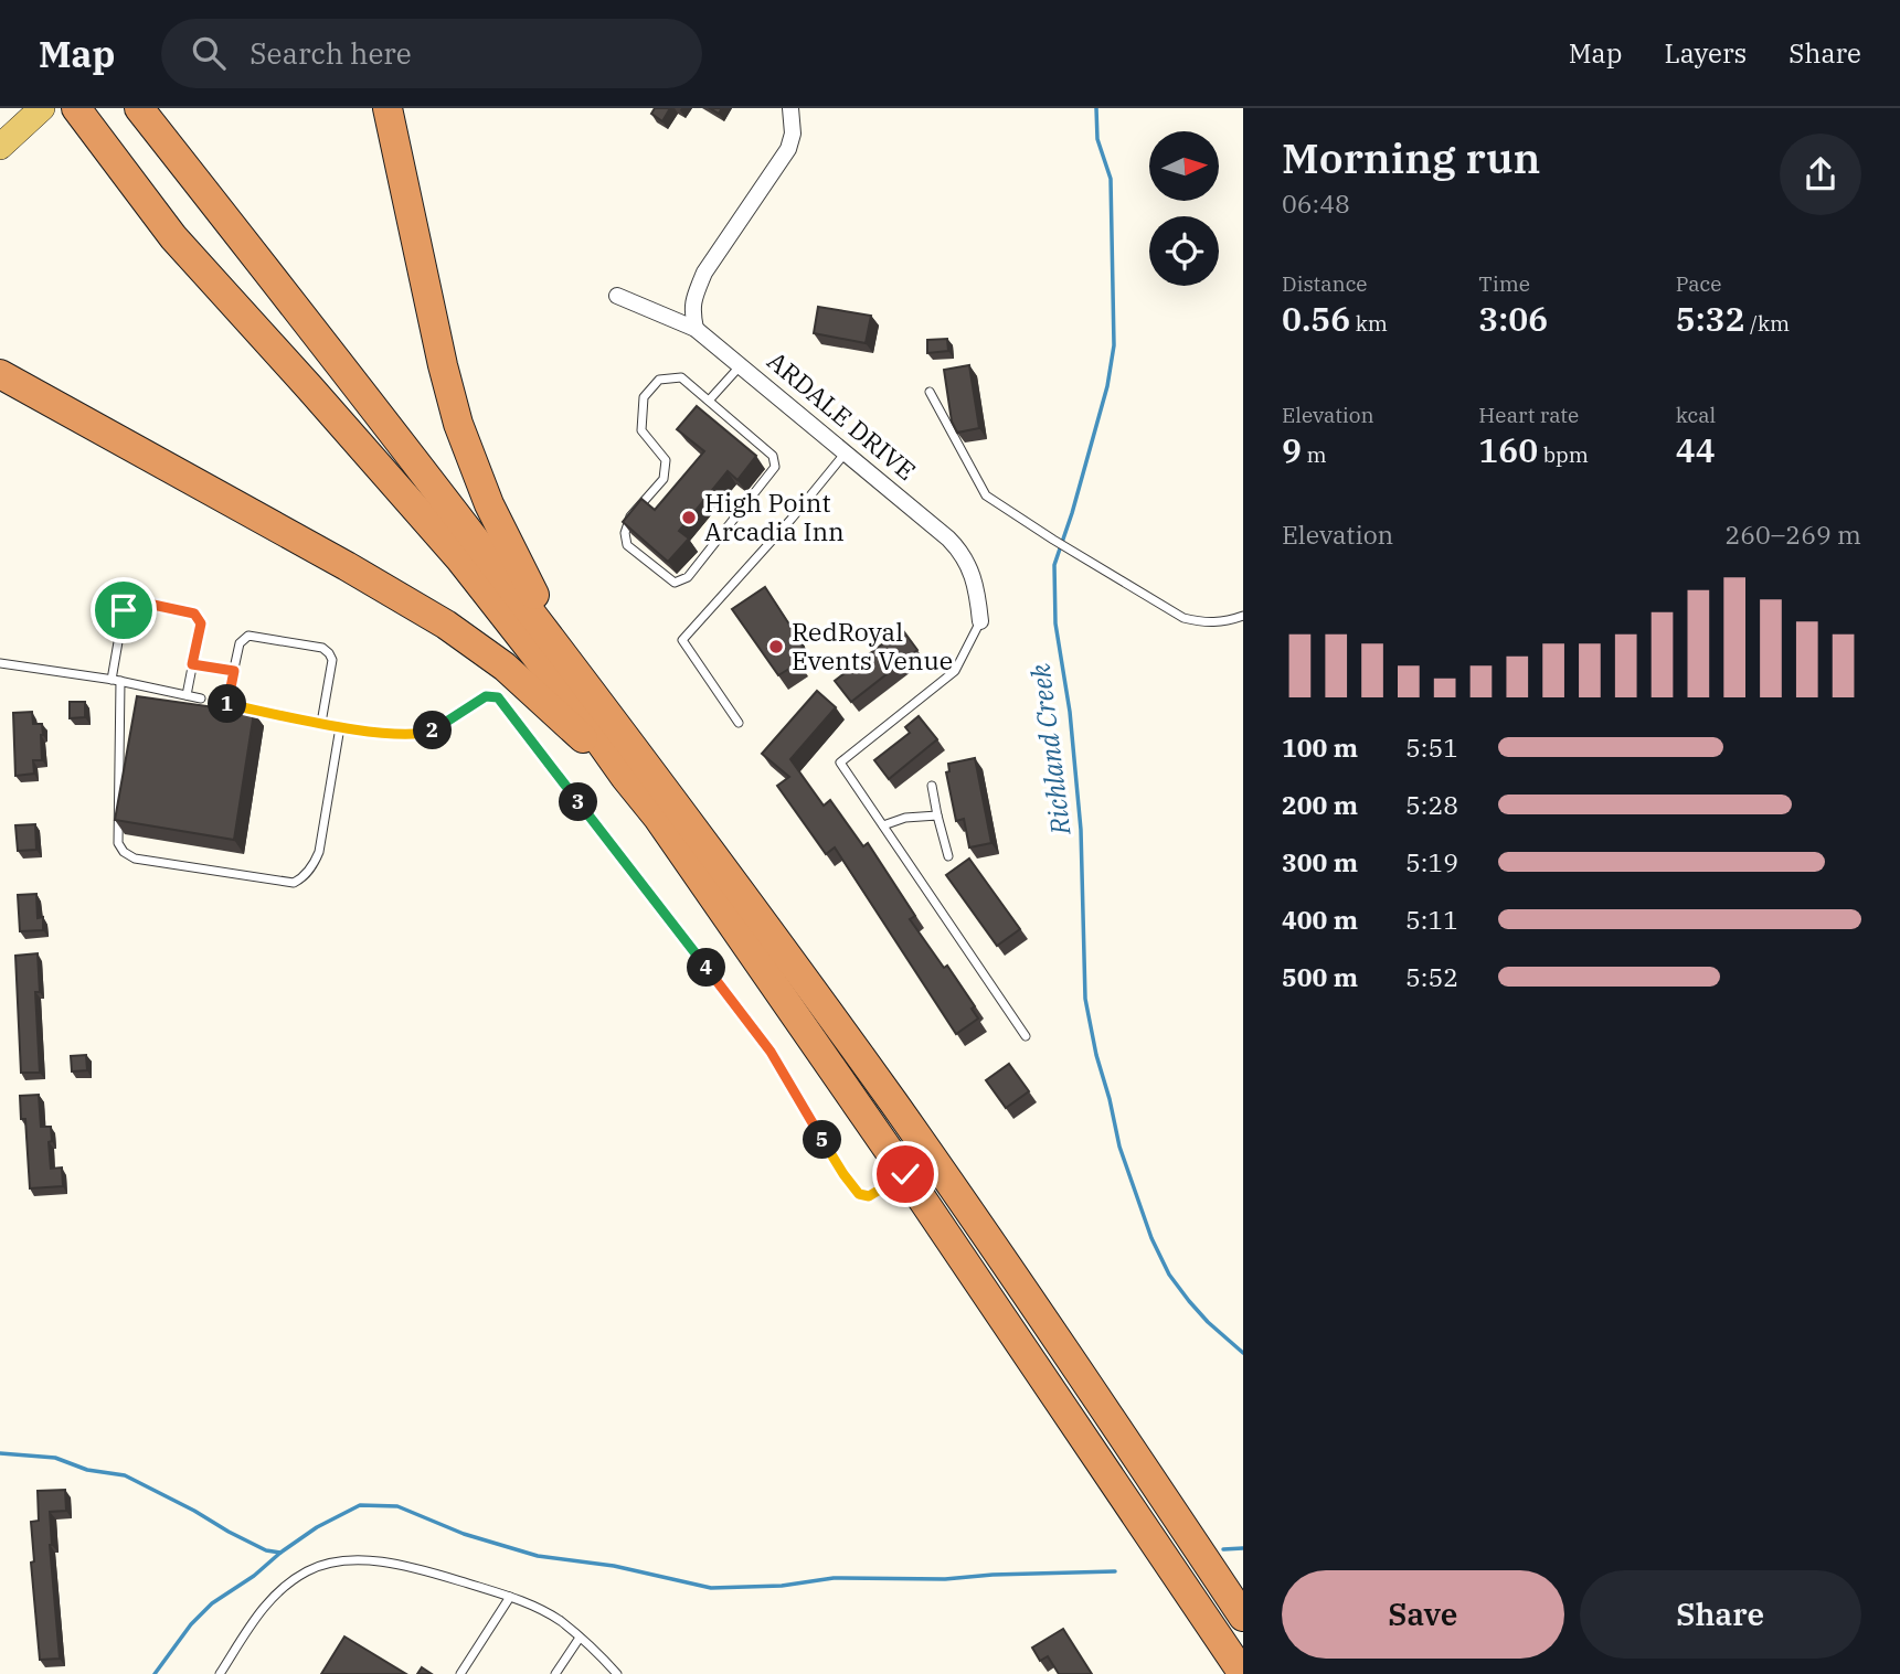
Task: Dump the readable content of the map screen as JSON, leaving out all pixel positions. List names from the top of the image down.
{
  "streets": {
    "street": ["ARDALE DRIVE"]
  },
  "water": ["Richland Creek"],
  "places": ["High Point Arcadia Inn", "RedRoyal Events Venue"],
  "north": "right",
  "page": {
    "header": "Map",
    "search": "Search here",
    "nav": ["Map", "Layers", "Share"],
    "heading": ["Morning run", "06:48"],
    "stats": [
      ["Distance", "0.56 km"],
      ["Time", "3:06"],
      ["Pace", "5:32 /km"],
      ["Elevation", "9 m"],
      ["Heart rate", "160 bpm"],
      ["kcal", "44"]
    ],
    "chart": ["Elevation", "260–269 m"],
    "pins": [
      "1",
      "2",
      "3",
      "4",
      "5"
    ],
    "list": [
      {
        "name": "100 m",
        "note": "5:51"
      },
      {
        "name": "200 m",
        "note": "5:28"
      },
      {
        "name": "300 m",
        "note": "5:19"
      },
      {
        "name": "400 m",
        "note": "5:11"
      },
      {
        "name": "500 m",
        "note": "5:52"
      }
    ],
    "buttons": ["Save", "Share"]
  }
}
